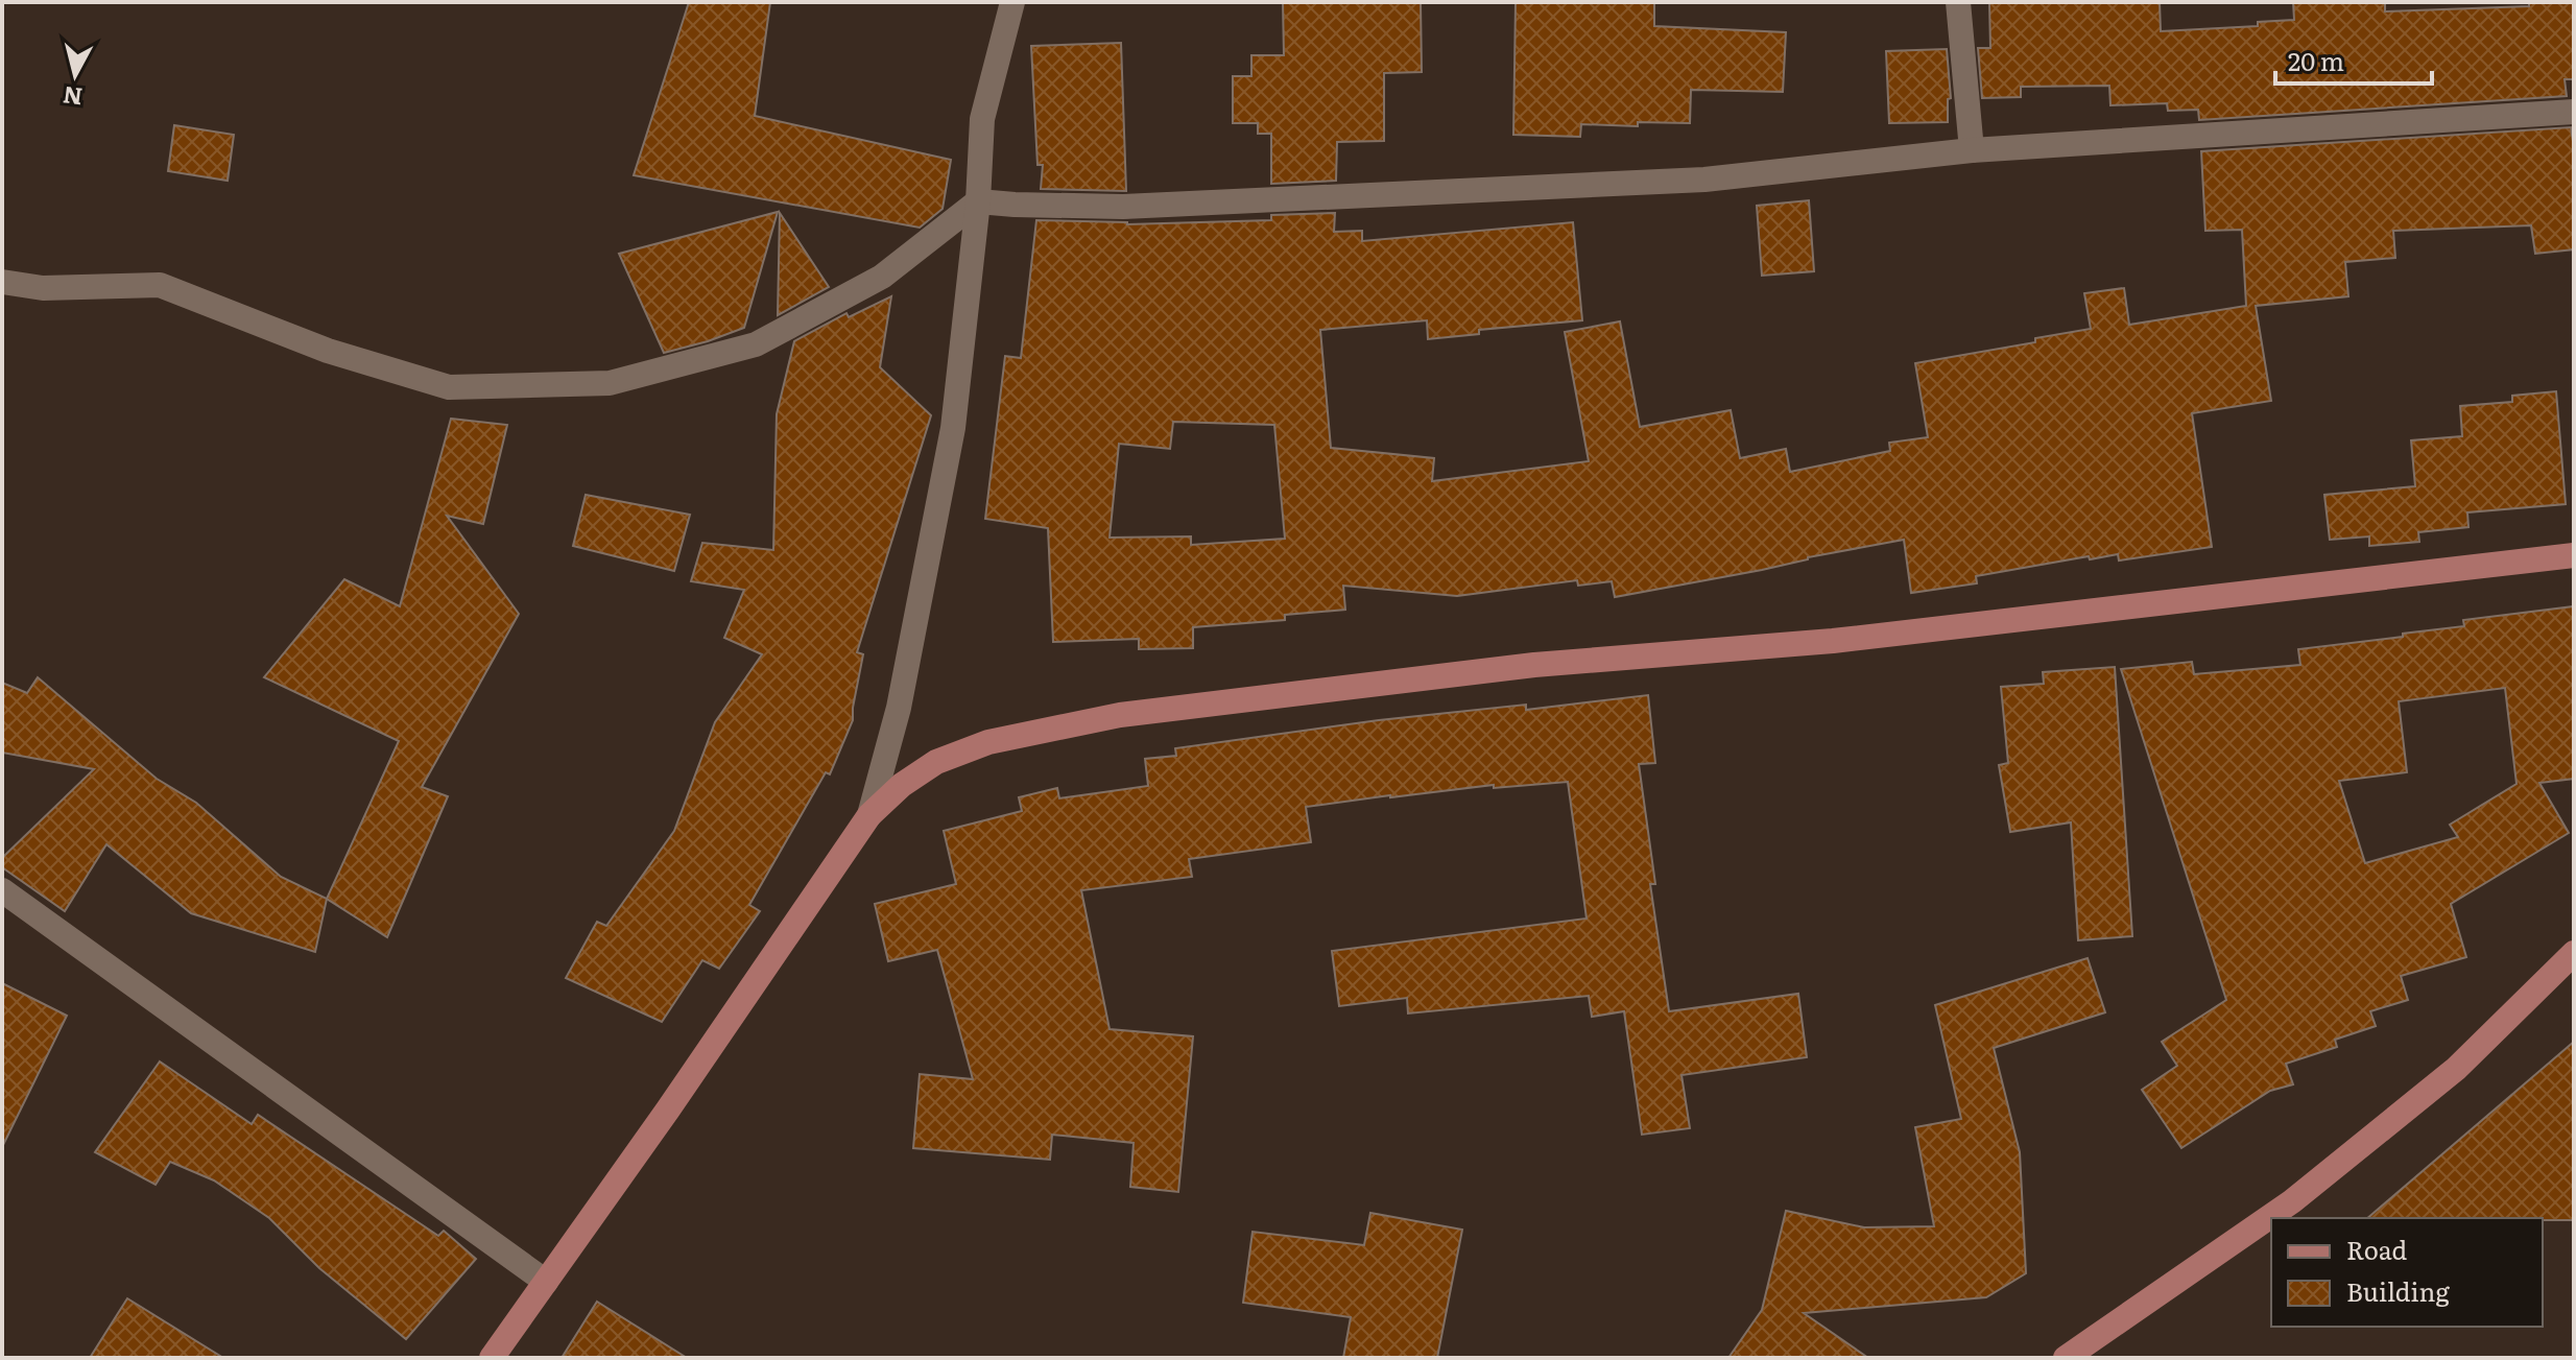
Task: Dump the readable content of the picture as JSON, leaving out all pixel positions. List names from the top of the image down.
{
  "legend": ["Road", "Building"],
  "scale_bar": "20 m",
  "north": "bottom"
}
